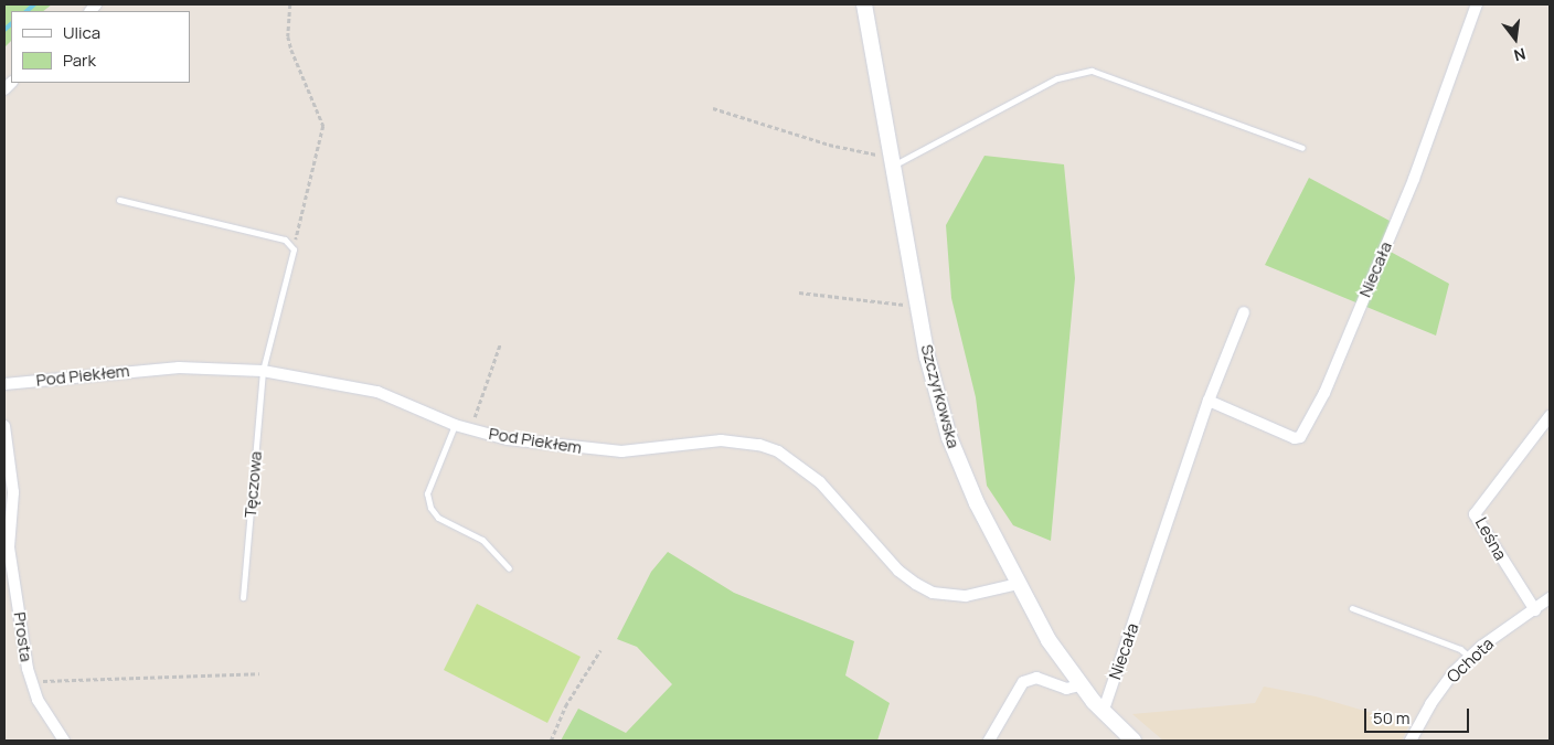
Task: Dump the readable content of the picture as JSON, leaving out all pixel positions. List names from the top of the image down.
{
  "streets": {
    "main road": ["Szczyrkowska"],
    "street": [
      "Niecała",
      "Pod Piekłem",
      "Leśna",
      "Prosta",
      "Ochota"
    ],
    "lane": ["Tęczowa"]
  },
  "crossings": [
    ["Niecała", "Szczyrkowska"],
    ["Pod Piekłem", "Szczyrkowska"],
    ["Pod Piekłem", "Tęczowa"],
    ["Leśna", "Ochota"]
  ],
  "legend": ["Ulica", "Park"],
  "scale_bar": "50 m",
  "north": "bottom"
}
